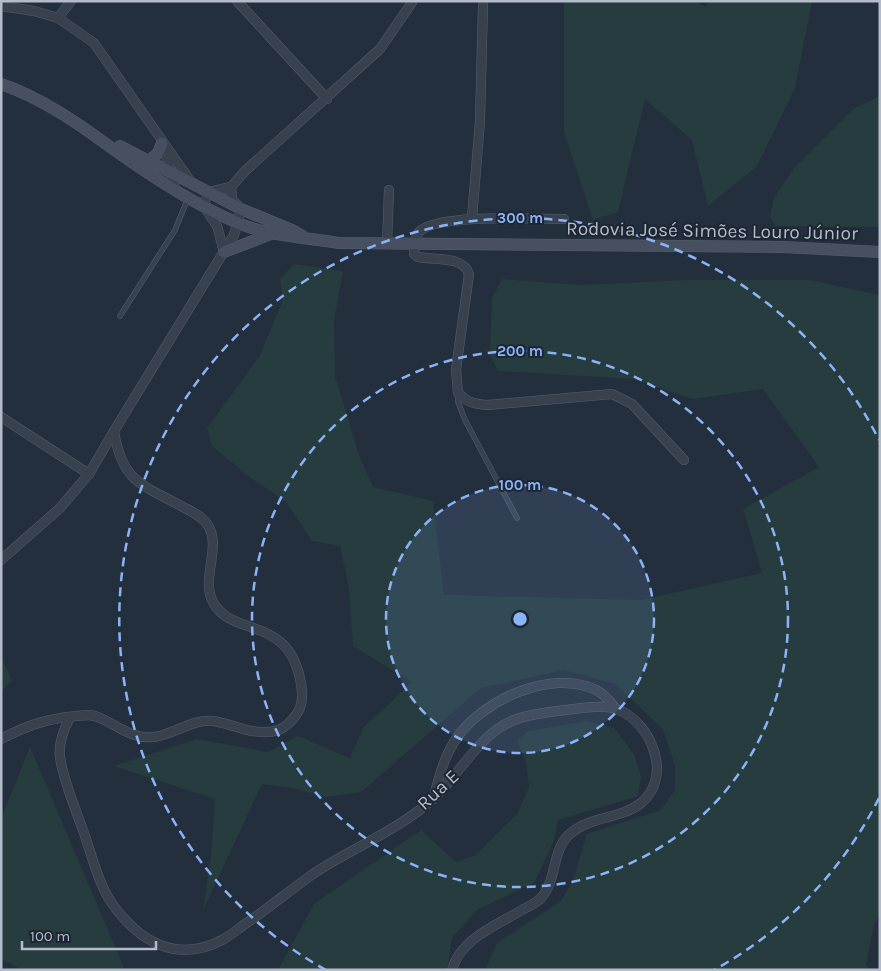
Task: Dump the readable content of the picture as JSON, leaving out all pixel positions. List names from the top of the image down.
{
  "streets": {
    "main road": ["Rodovia José Simões Louro Júnior"],
    "street": ["Rua E"]
  },
  "scale_bar": "100 m",
  "rings": ["300 m", "200 m", "100 m"]
}
